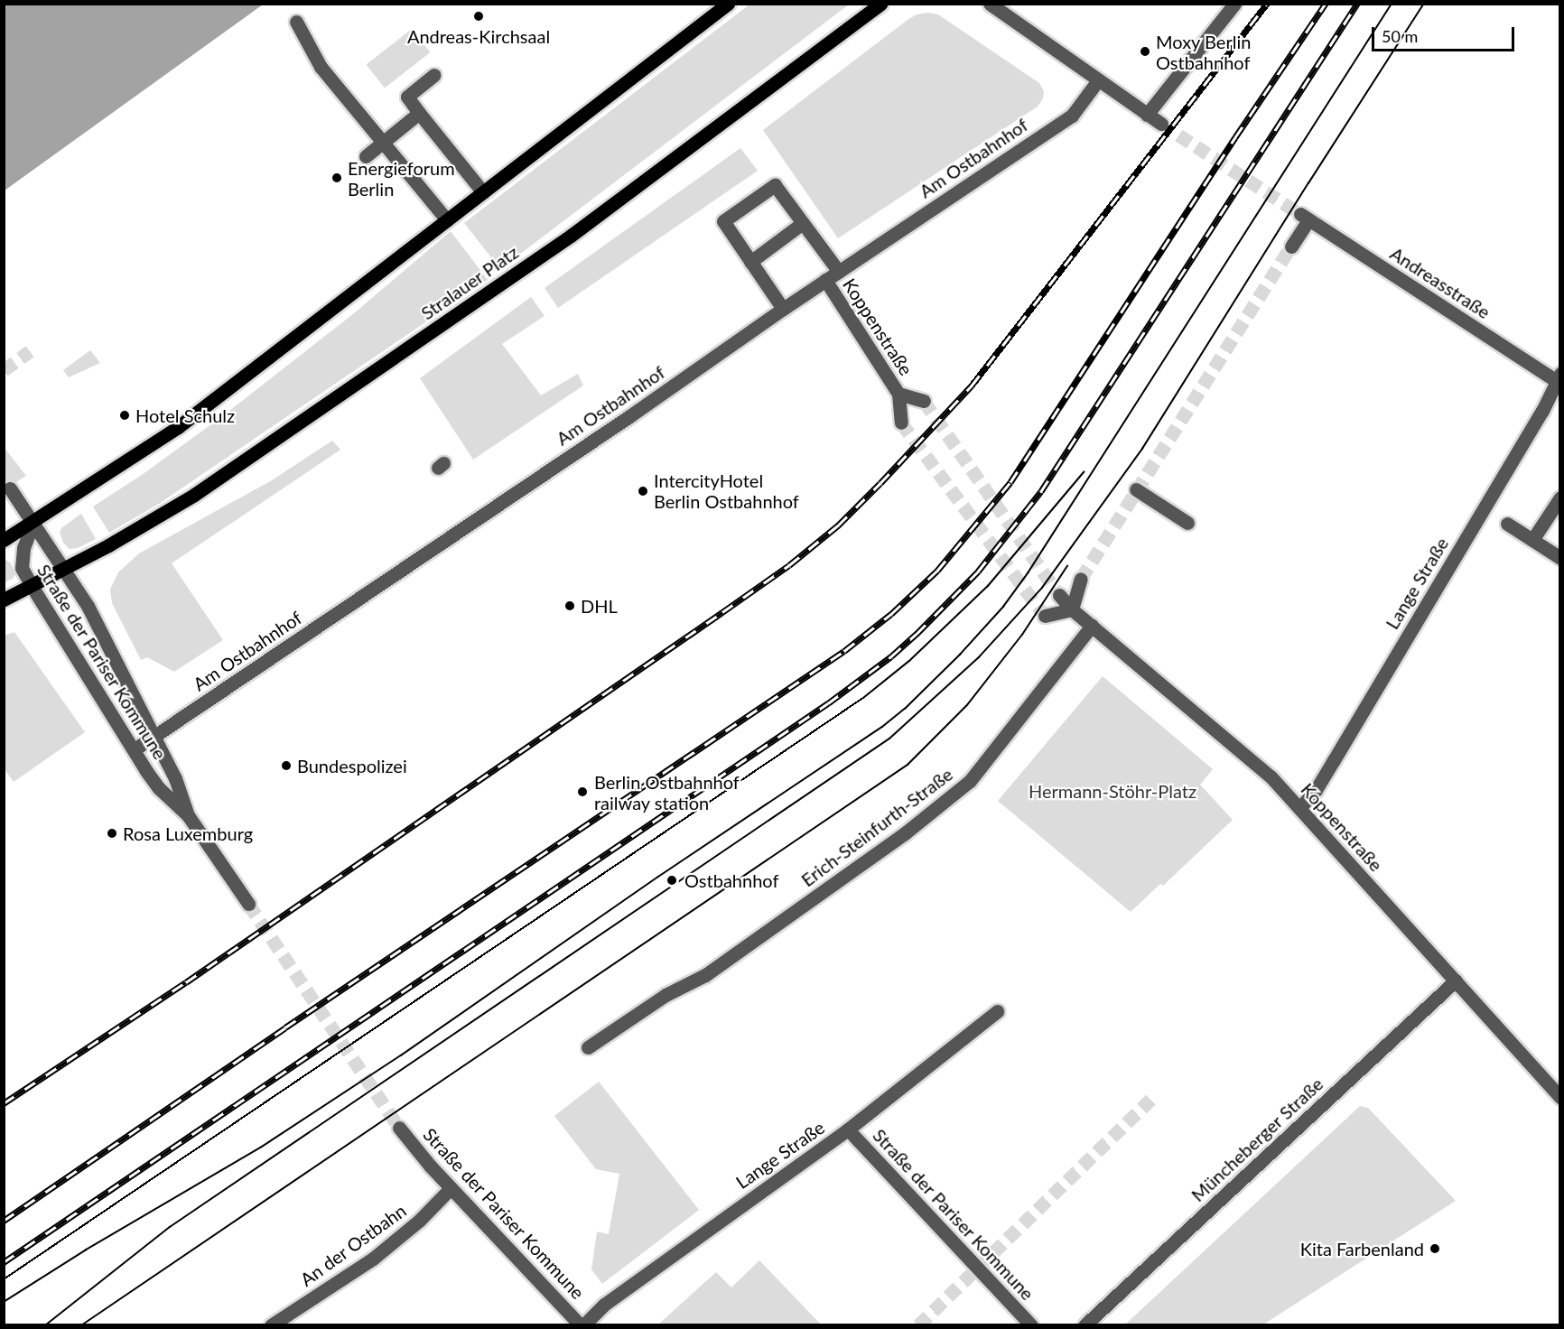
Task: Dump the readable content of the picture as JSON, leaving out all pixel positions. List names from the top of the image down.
{
  "streets": {
    "main road": ["Stralauer Platz"],
    "street": [
      "Am Ostbahnhof",
      "Andreasstraße",
      "Koppenstraße",
      "Lange Straße",
      "Straße der Pariser Kommune",
      "Erich-Steinfurth-Straße",
      "Müncheberger Straße",
      "An der Ostbahn"
    ]
  },
  "crossings": [
    ["Am Ostbahnhof", "Koppenstraße"],
    ["Am Ostbahnhof", "Straße der Pariser Kommune"],
    ["Stralauer Platz", "Straße der Pariser Kommune"],
    ["Andreasstraße", "Lange Straße"],
    ["Koppenstraße", "Lange Straße"],
    ["Koppenstraße", "Erich-Steinfurth-Straße"],
    ["Koppenstraße", "Müncheberger Straße"],
    ["Lange Straße", "Straße der Pariser Kommune"],
    ["Straße der Pariser Kommune", "An der Ostbahn"]
  ],
  "parks": ["Hermann-Stöhr-Platz"],
  "places": [
    "Andreas-Kirchsaal",
    "Moxy Berlin Ostbahnhof",
    "Energieforum Berlin",
    "Hotel Schulz",
    "IntercityHotel Berlin Ostbahnhof",
    "DHL",
    "Bundespolizei",
    "Berlin Ostbahnhof railway station",
    "Rosa Luxemburg",
    "Ostbahnhof",
    "Kita Farbenland"
  ],
  "scale_bar": "50 m"
}
